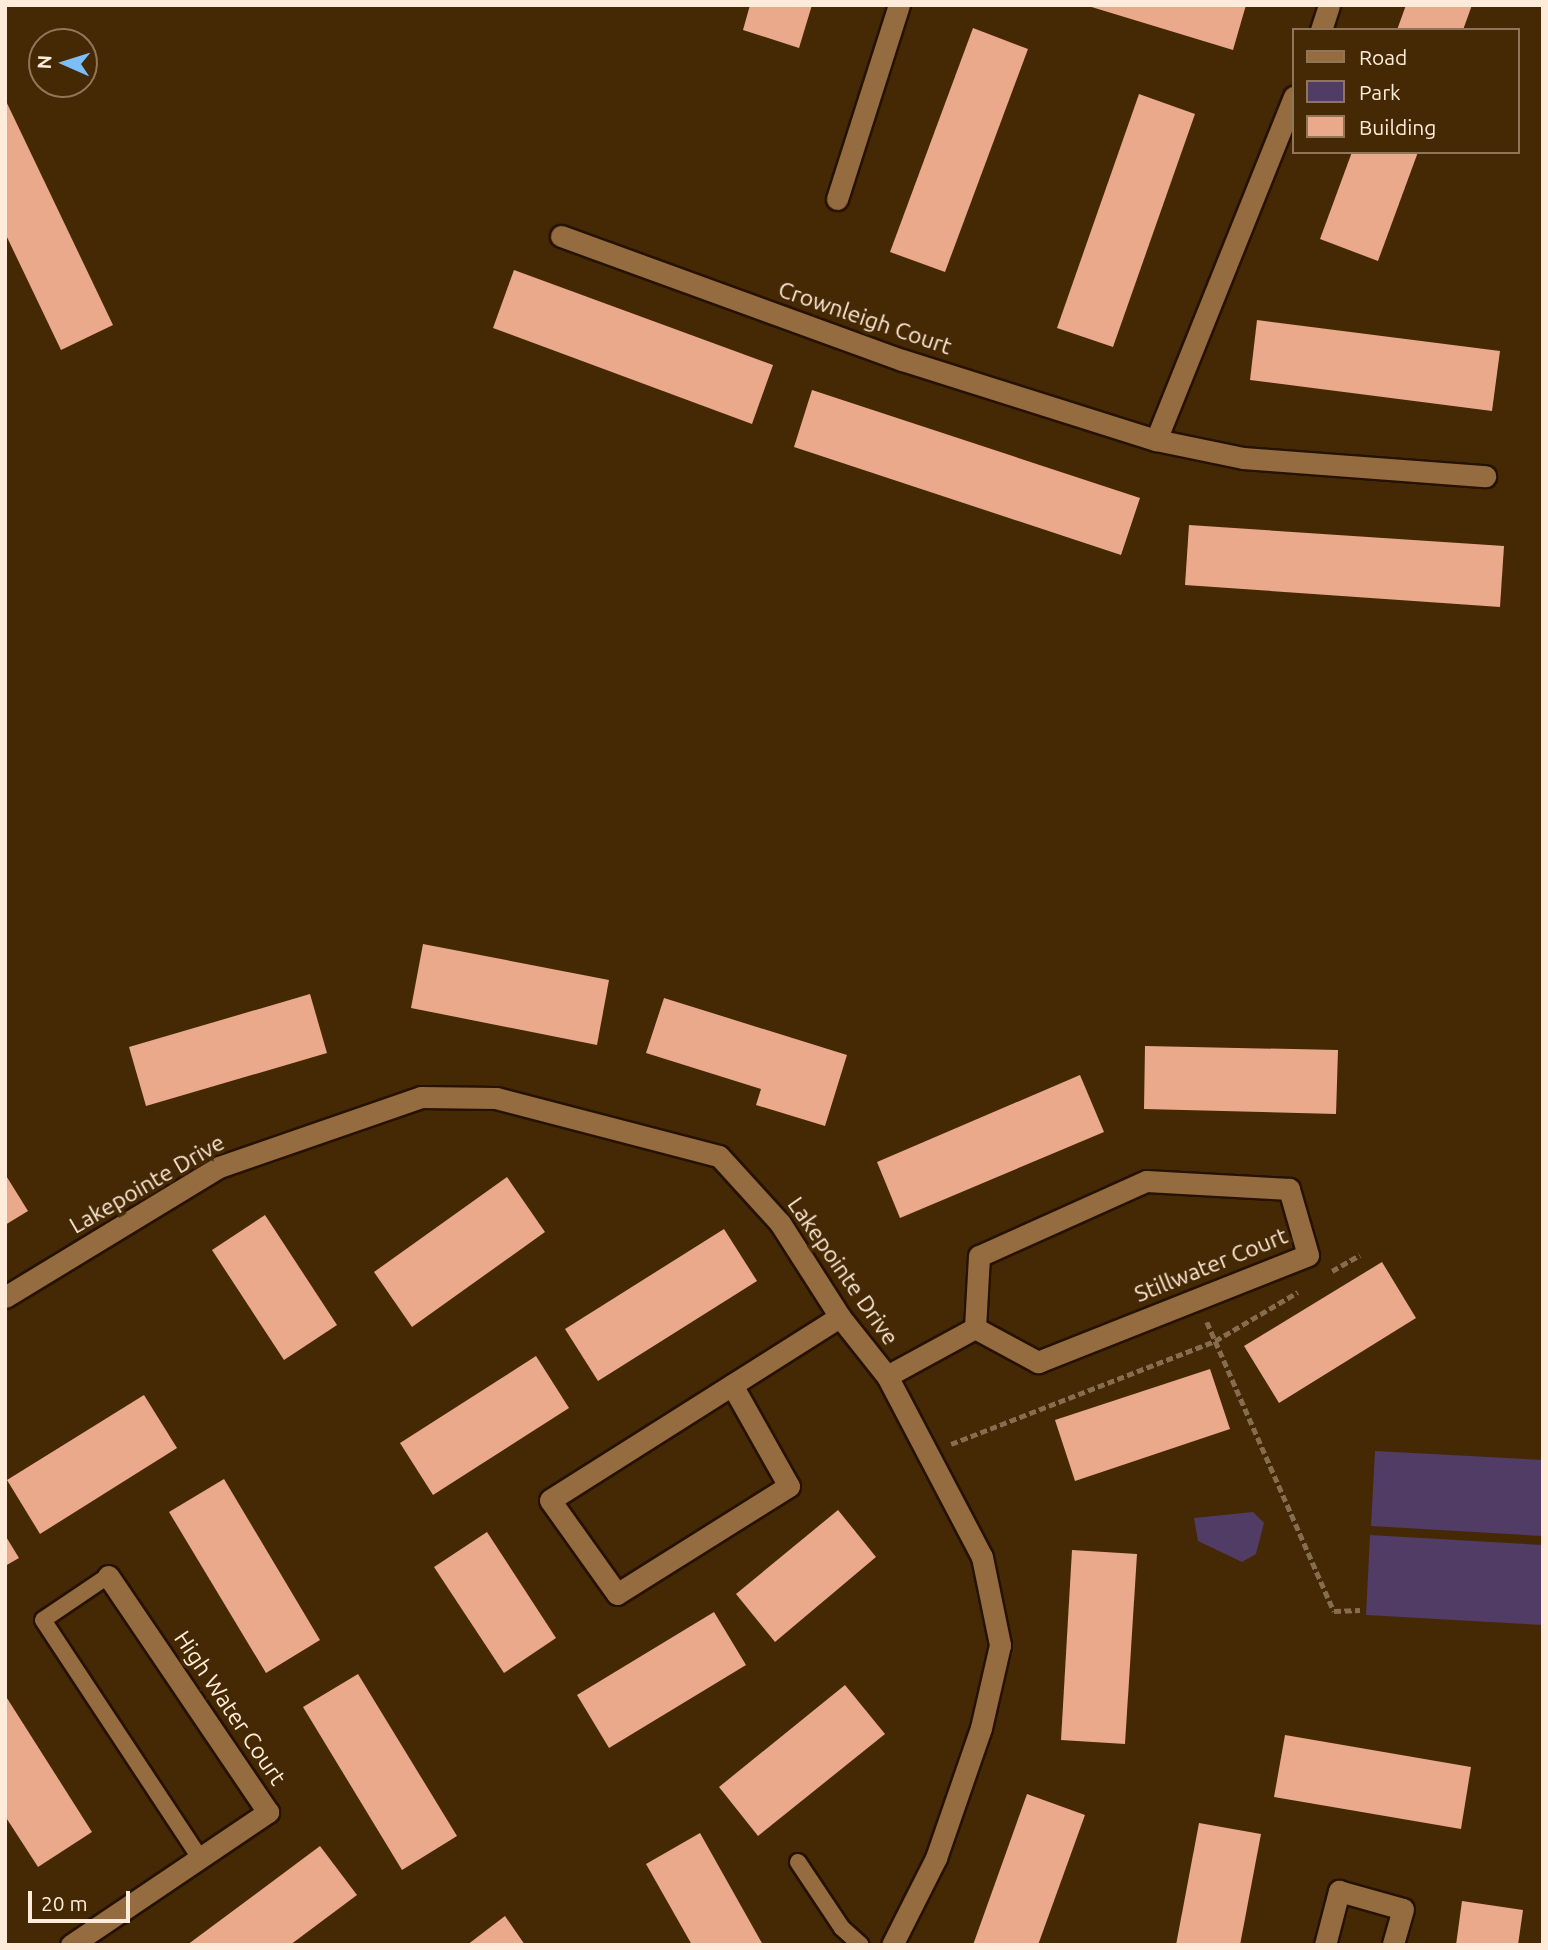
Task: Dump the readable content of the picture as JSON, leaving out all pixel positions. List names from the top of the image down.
{
  "streets": {
    "street": [
      "Crownleigh Court",
      "Lakepointe Drive",
      "Stillwater Court",
      "High Water Court"
    ]
  },
  "legend": ["Road", "Park", "Building"],
  "scale_bar": "20 m",
  "north": "left"
}
